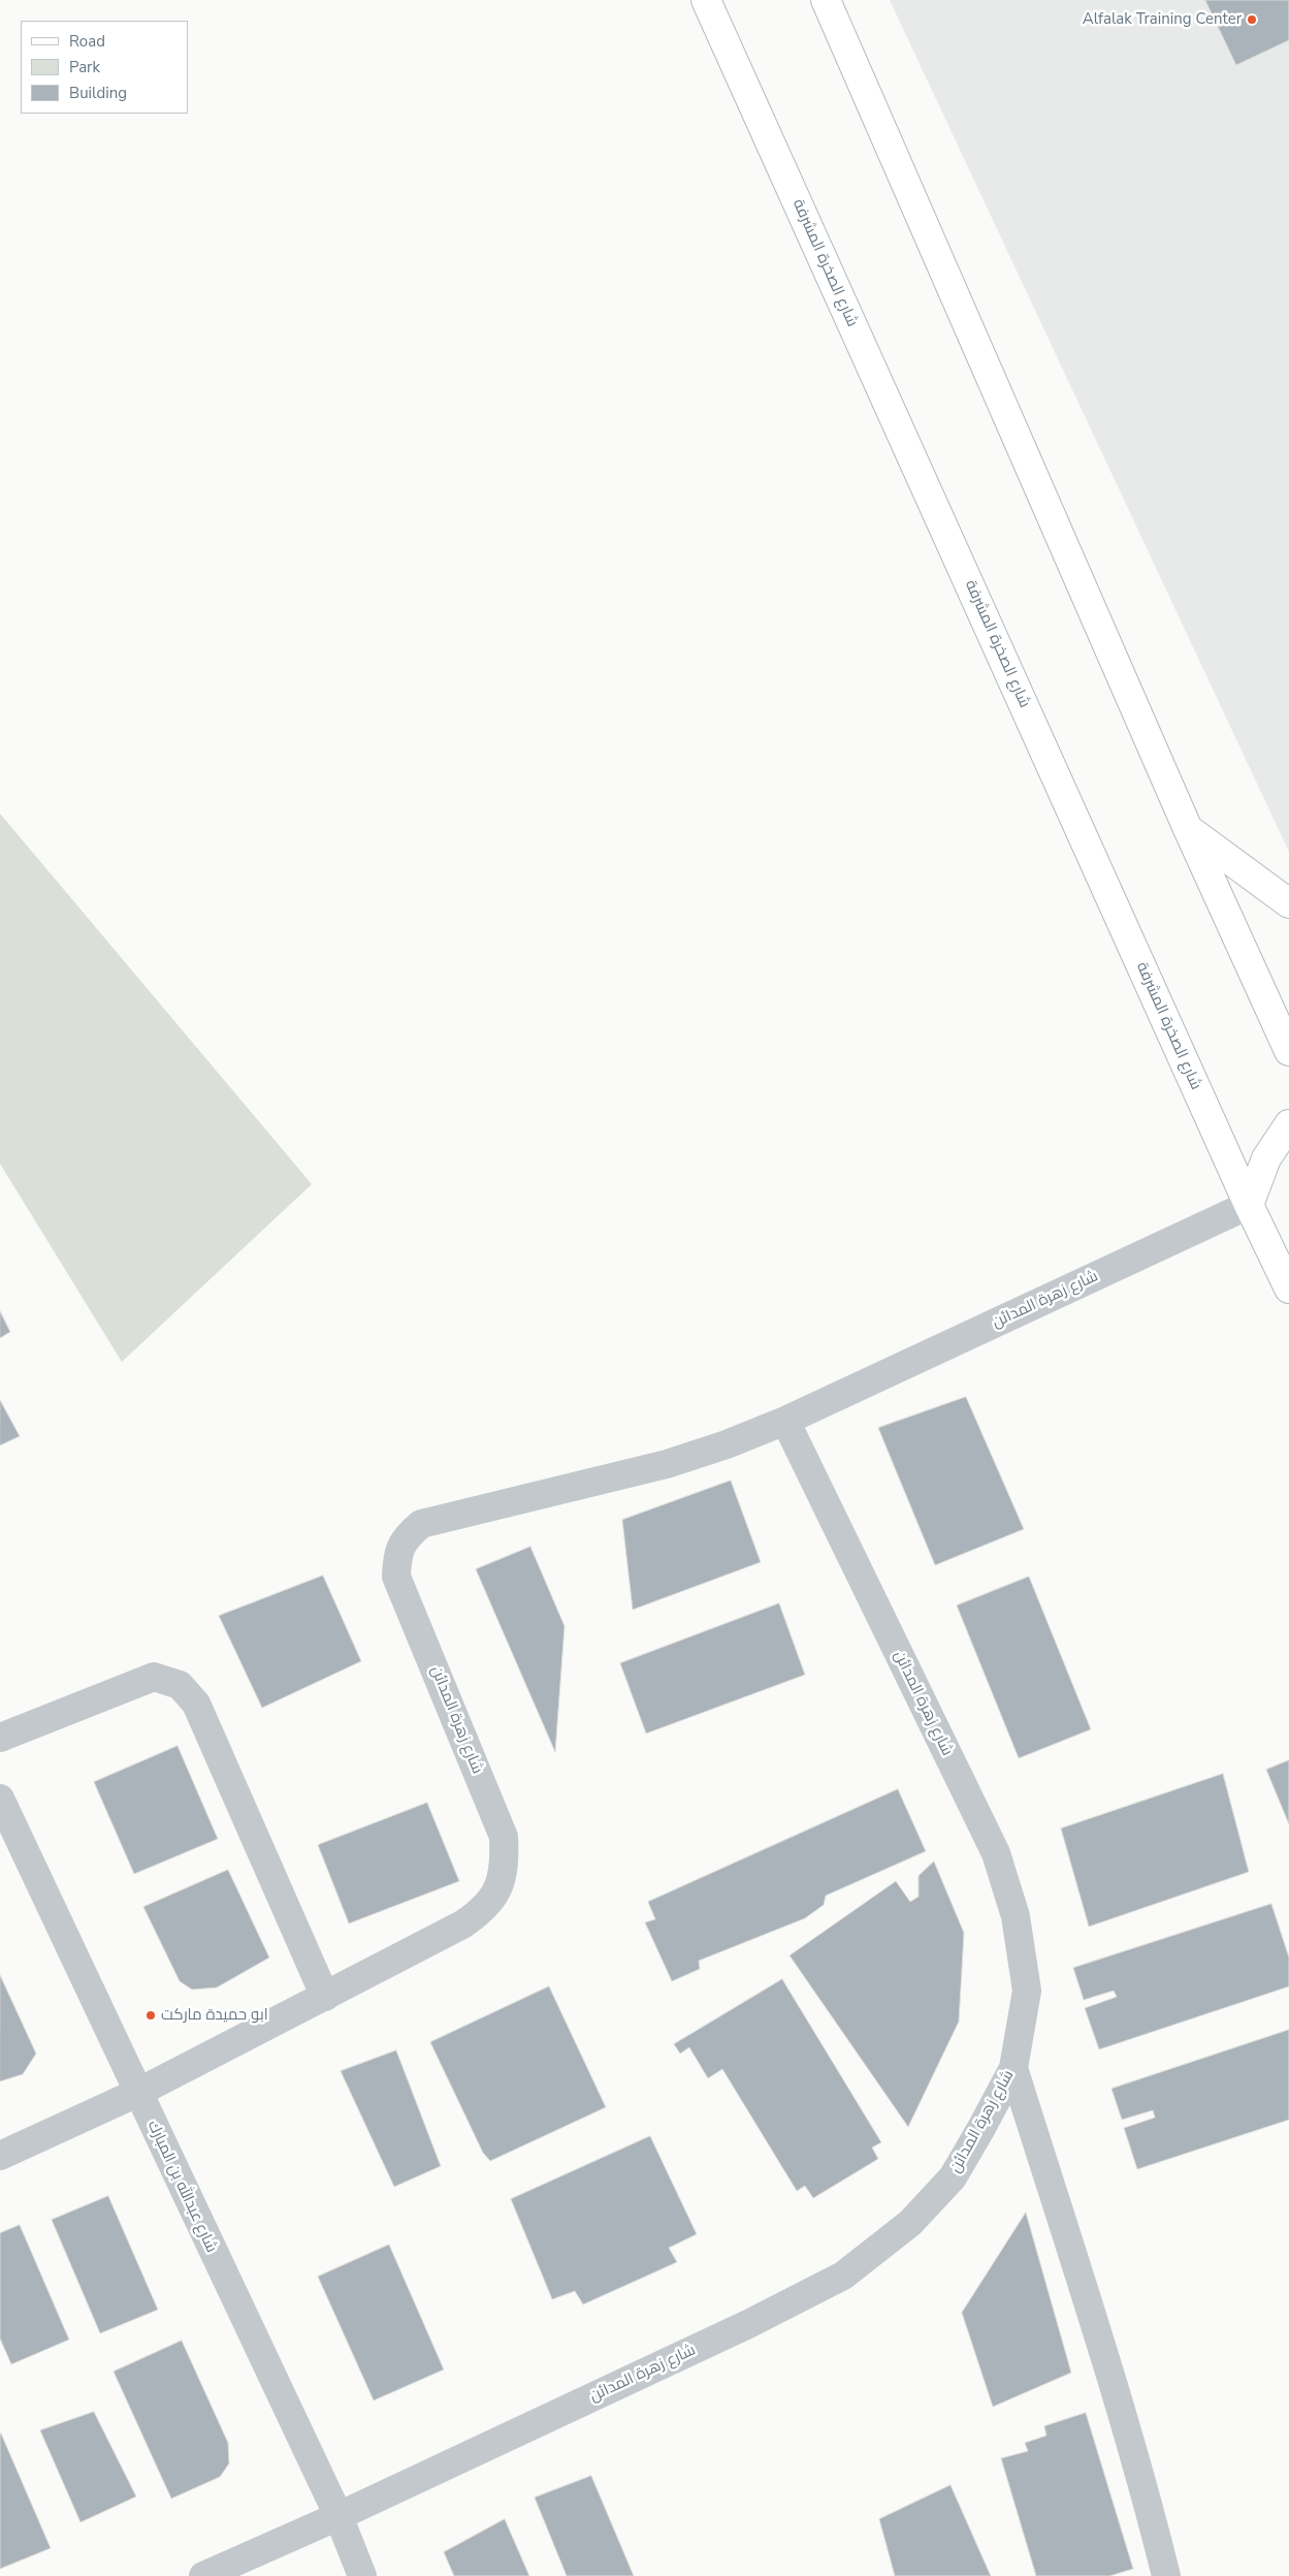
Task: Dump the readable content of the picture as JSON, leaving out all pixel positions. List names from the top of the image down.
{
  "streets": {
    "main road": ["شارع الصخرة المشرفة"],
    "street": ["شارع زهرة المدائن", "شارع عبدالله بن المبارك"]
  },
  "crossings": [
    ["شارع الصخرة المشرفة", "شارع زهرة المدائن"],
    ["شارع زهرة المدائن", "شارع عبدالله بن المبارك"]
  ],
  "places": ["Alfalak Training Center", "ابو حميدة ماركت"],
  "legend": ["Road", "Park", "Building"]
}
